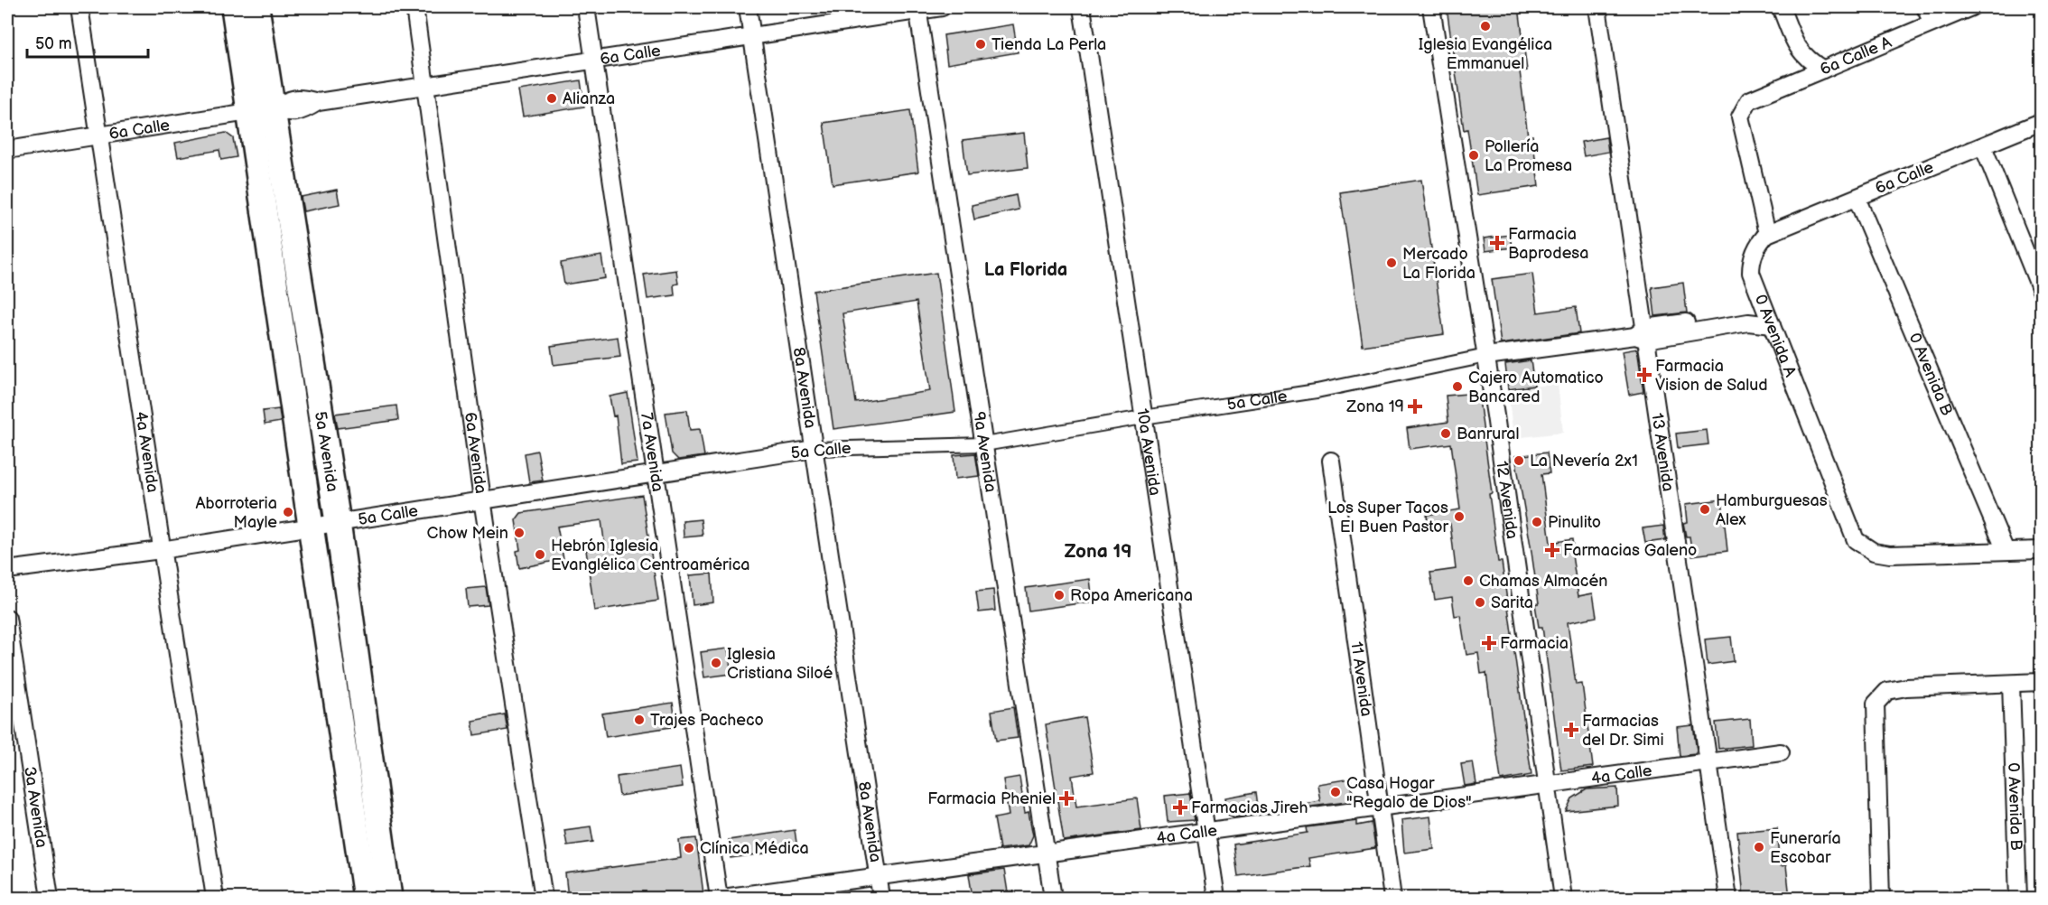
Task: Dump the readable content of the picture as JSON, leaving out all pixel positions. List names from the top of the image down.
{
  "streets": {
    "main road": ["5a Avenida"],
    "street": [
      "6a Calle",
      "6a Calle A",
      "0 Avenida A",
      "0 Avenida B",
      "8a Avenida",
      "5a Calle",
      "4a Avenida",
      "6a Avenida",
      "7a Avenida",
      "9a Avenida",
      "10a Avenida",
      "13 Avenida",
      "12 Avenida",
      "11 Avenida",
      "4a Calle",
      "3a Avenida"
    ]
  },
  "crossings": [
    ["6a Calle", "6a Calle A"],
    ["6a Calle", "0 Avenida A"],
    ["6a Calle", "0 Avenida B"],
    ["6a Calle", "8a Avenida"],
    ["6a Calle", "5a Avenida"],
    ["6a Calle", "4a Avenida"],
    ["6a Calle", "6a Avenida"],
    ["6a Calle", "7a Avenida"],
    ["6a Calle", "9a Avenida"],
    ["6a Calle A", "0 Avenida A"],
    ["0 Avenida A", "0 Avenida B"],
    ["0 Avenida A", "5a Calle"],
    ["8a Avenida", "5a Calle"],
    ["8a Avenida", "4a Calle"],
    ["5a Calle", "5a Avenida"],
    ["5a Calle", "4a Avenida"],
    ["5a Calle", "6a Avenida"],
    ["5a Calle", "7a Avenida"],
    ["5a Calle", "9a Avenida"],
    ["5a Calle", "10a Avenida"],
    ["5a Calle", "13 Avenida"],
    ["5a Calle", "12 Avenida"],
    ["7a Avenida", "4a Calle"],
    ["9a Avenida", "4a Calle"],
    ["10a Avenida", "4a Calle"],
    ["13 Avenida", "4a Calle"],
    ["12 Avenida", "4a Calle"],
    ["11 Avenida", "4a Calle"]
  ],
  "districts": ["La Florida", "Zona 19"],
  "places": {
    "other": [
      "Iglesia Evangélica Emmanuel",
      "Tienda La Perla",
      "Alianza",
      "Pollería La Promesa",
      "Mercado La Florida",
      "Cajero Automatico Bancared",
      "Banrural",
      "La Nevería 2x1",
      "Hamburguesas Alex",
      "Aborroteria Mayle",
      "Los Super Tacos El Buen Pastor",
      "Pinulito",
      "Chow Mein",
      "Hebrón Iglesia Evanglélica Centroamérica",
      "Chamas Almacén",
      "Ropa Americana",
      "Sarita",
      "Iglesia Cristiana Siloé",
      "Trajes Pacheco",
      "Casa Hogar \"Regalo de Dios\"",
      "Funeraría Escobar",
      "Clínica Médica"
    ],
    "health": [
      "Farmacia Baprodesa",
      "Farmacia Vision de Salud",
      "Zona 19",
      "Farmacias Galeno",
      "Farmacia",
      "Farmacias del Dr. Simi",
      "Farmacia Pheniel",
      "Farmacias Jireh"
    ]
  },
  "scale_bar": "50 m"
}
